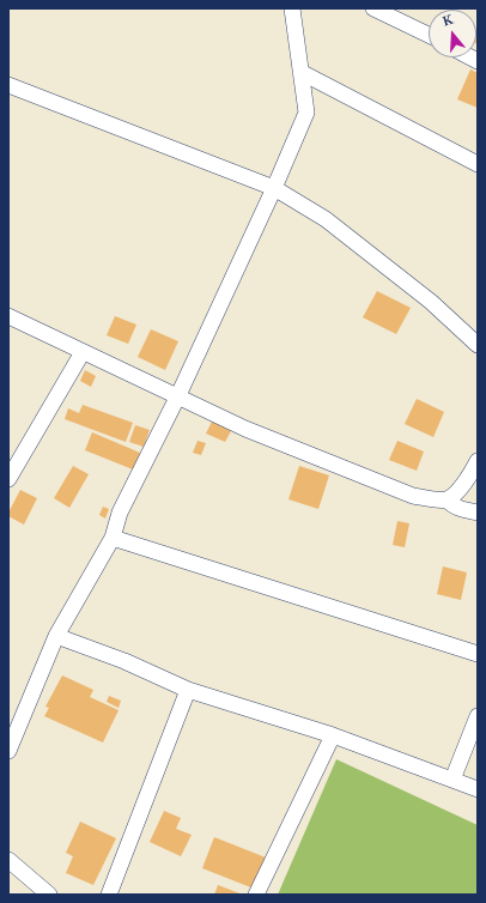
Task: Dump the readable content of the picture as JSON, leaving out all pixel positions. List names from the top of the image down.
{
  "north": "top"
}
